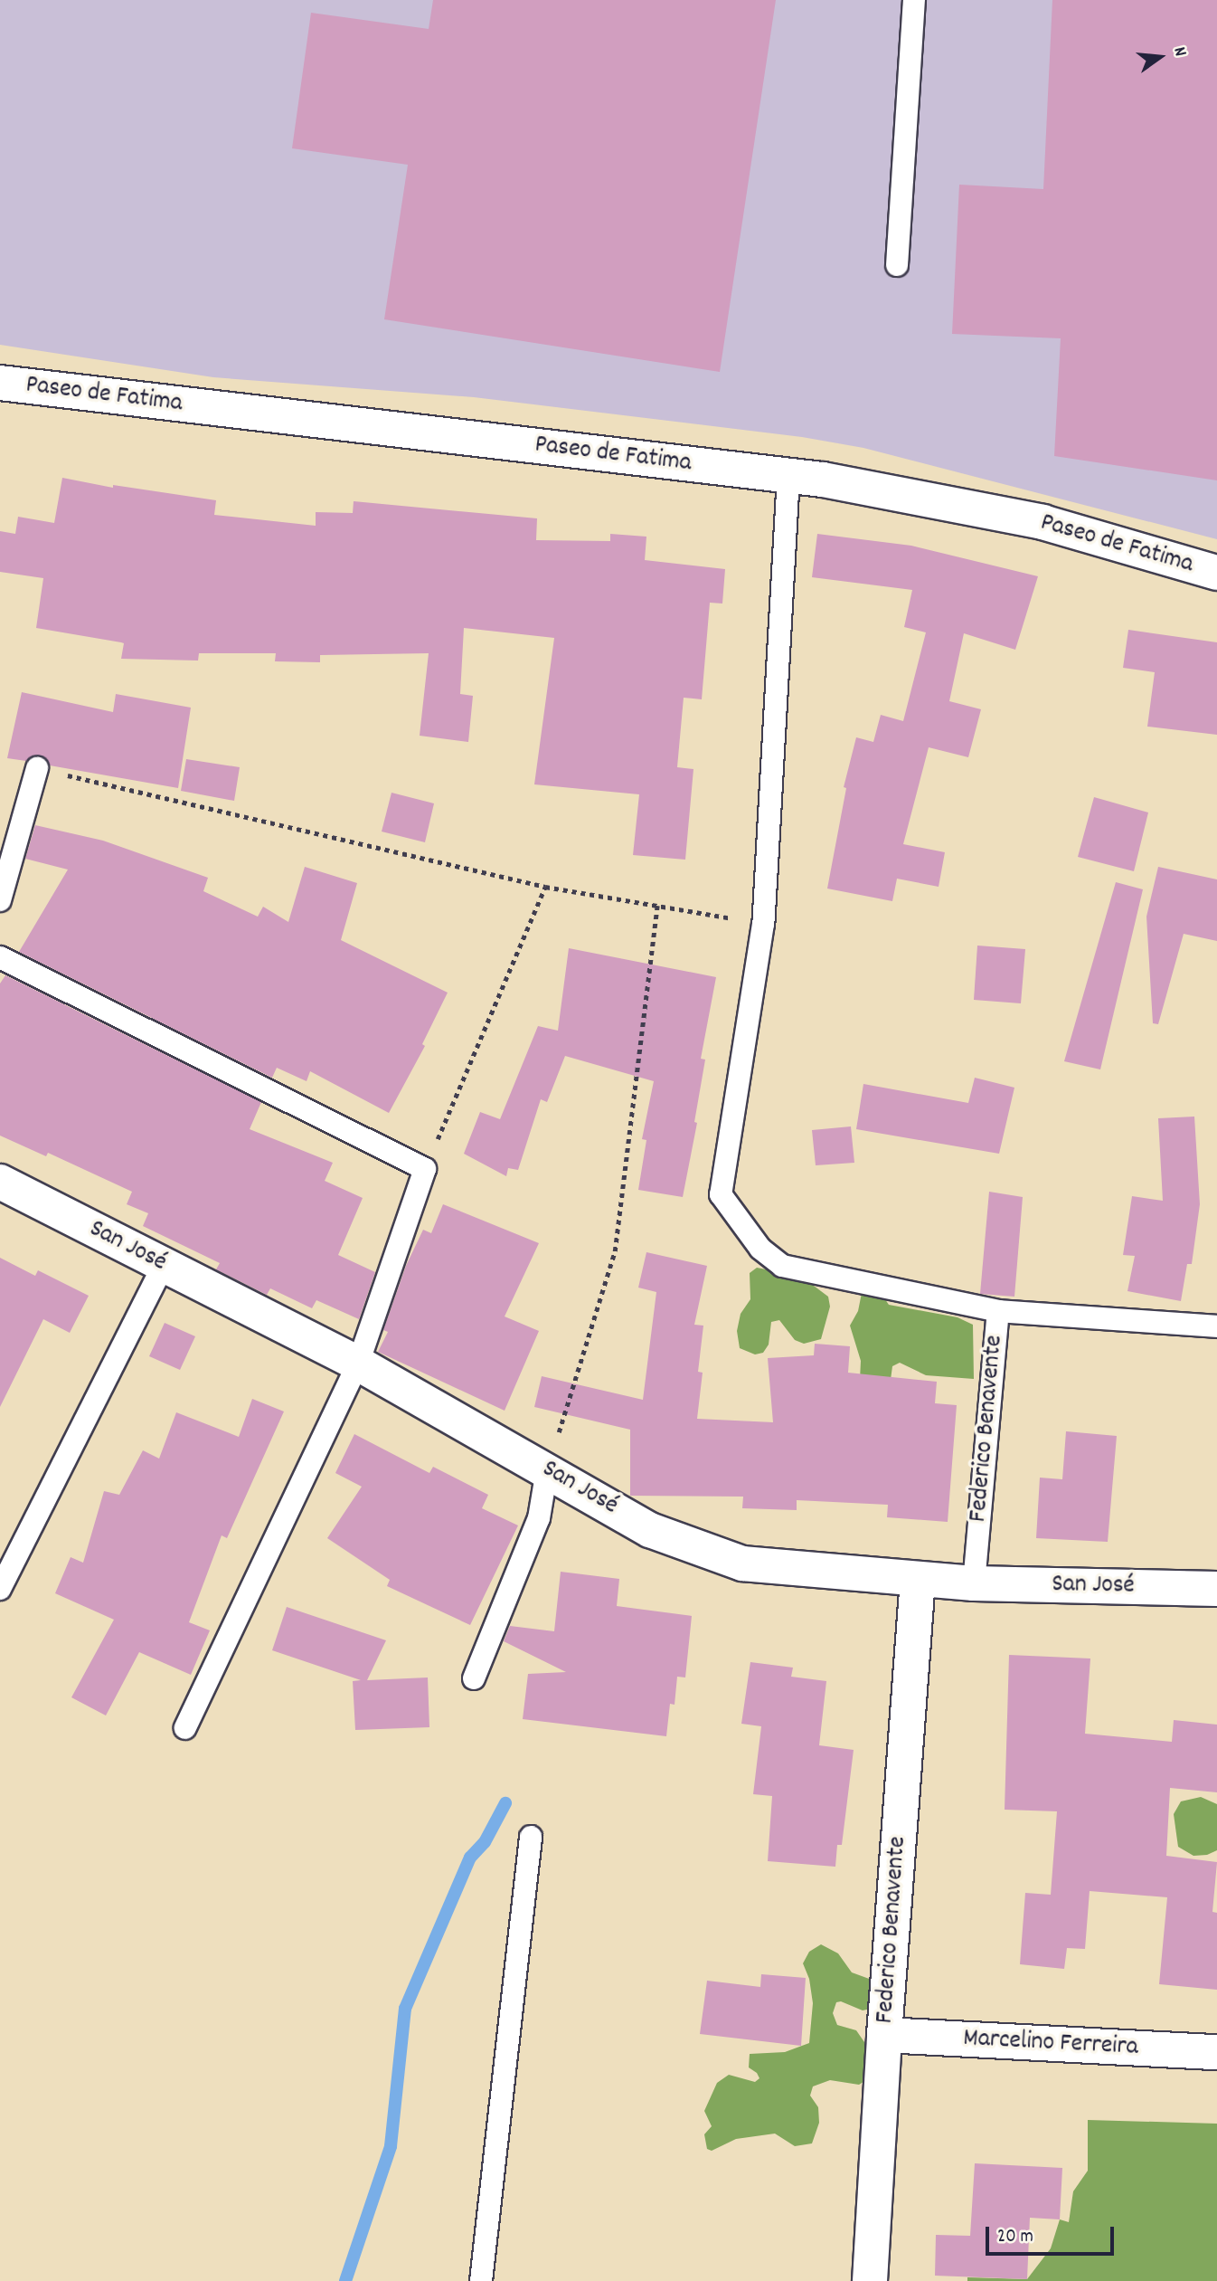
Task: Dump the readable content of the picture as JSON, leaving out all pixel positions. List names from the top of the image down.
{
  "streets": {
    "street": [
      "Paseo de Fatima",
      "San José",
      "Federico Benavente",
      "Marcelino Ferreira"
    ]
  },
  "crossings": [
    ["San José", "Federico Benavente"],
    ["Federico Benavente", "Marcelino Ferreira"]
  ],
  "scale_bar": "20 m",
  "north": "right"
}
